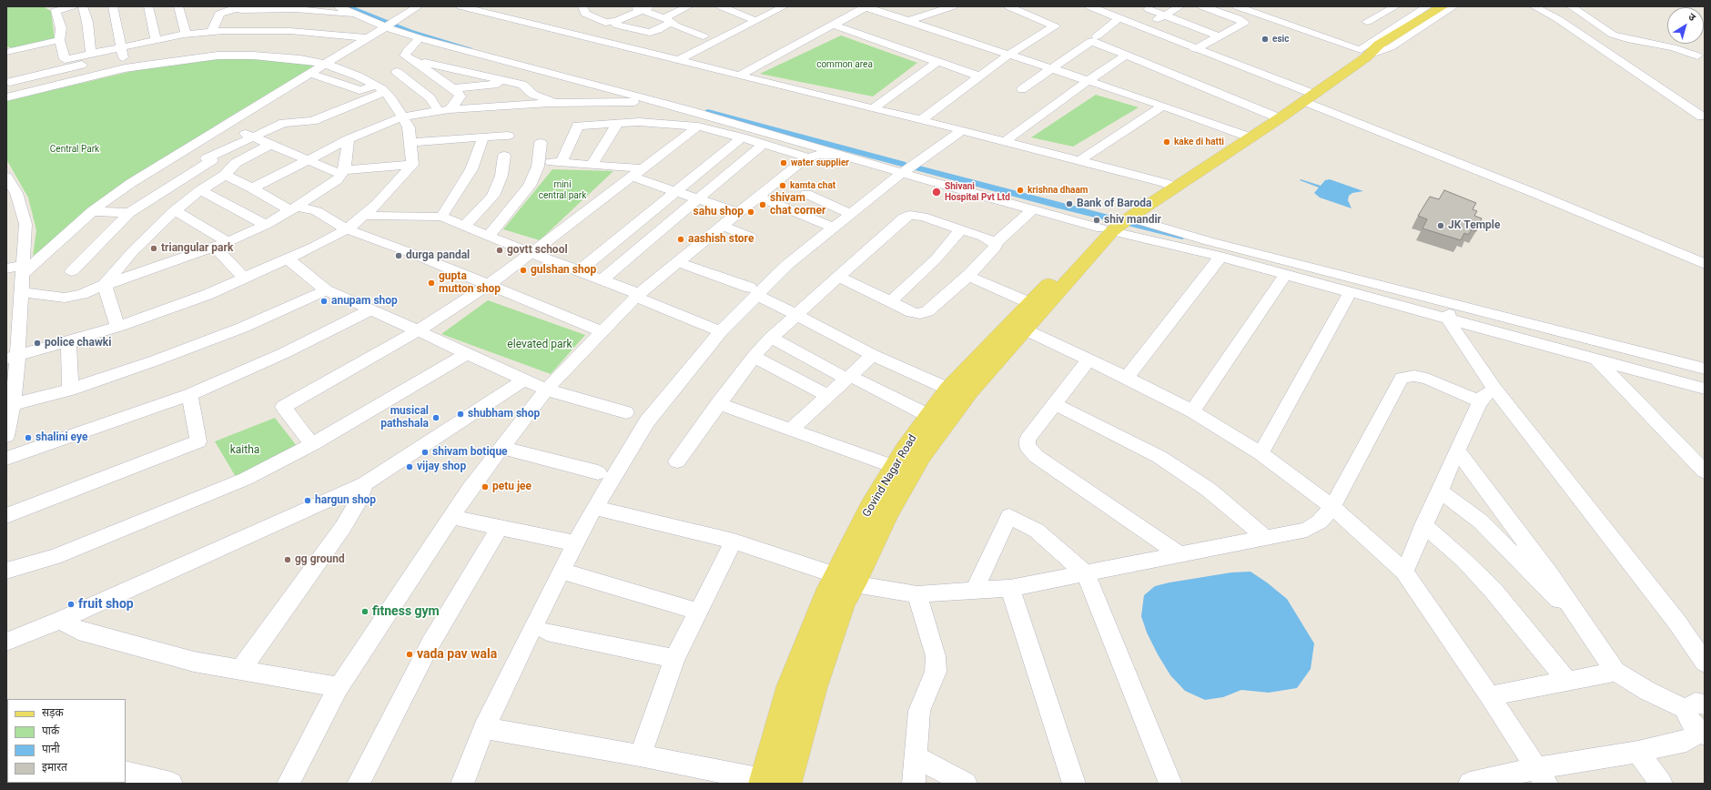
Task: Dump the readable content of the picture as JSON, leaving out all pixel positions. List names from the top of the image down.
{
  "streets": {
    "main road": ["Govind Nagar Road"]
  },
  "parks": [
    "common area",
    "Central Park",
    "mini central park",
    "elevated park",
    "kaitha"
  ],
  "places": [
    "esic",
    "kake di hatti",
    "water supplier",
    "kamta chat",
    "krishna dhaam",
    "Shivani Hospital Pvt Ltd",
    "Bank of Baroda",
    "shivam chat corner",
    "sahu shop",
    "shiv mandir",
    "JK Temple",
    "aashish store",
    "triangular park",
    "govtt school",
    "durga pandal",
    "gulshan shop",
    "gupta mutton shop",
    "anupam shop",
    "police chawki",
    "shubham shop",
    "musical pathshala",
    "shalini eye",
    "shivam botique",
    "vijay shop",
    "petu jee",
    "hargun shop",
    "gg ground",
    "fruit shop",
    "fitness gym",
    "vada pav wala"
  ],
  "legend": [
    "सड़क",
    "पार्क",
    "पानी",
    "इमारत"
  ],
  "north": "top right"
}
